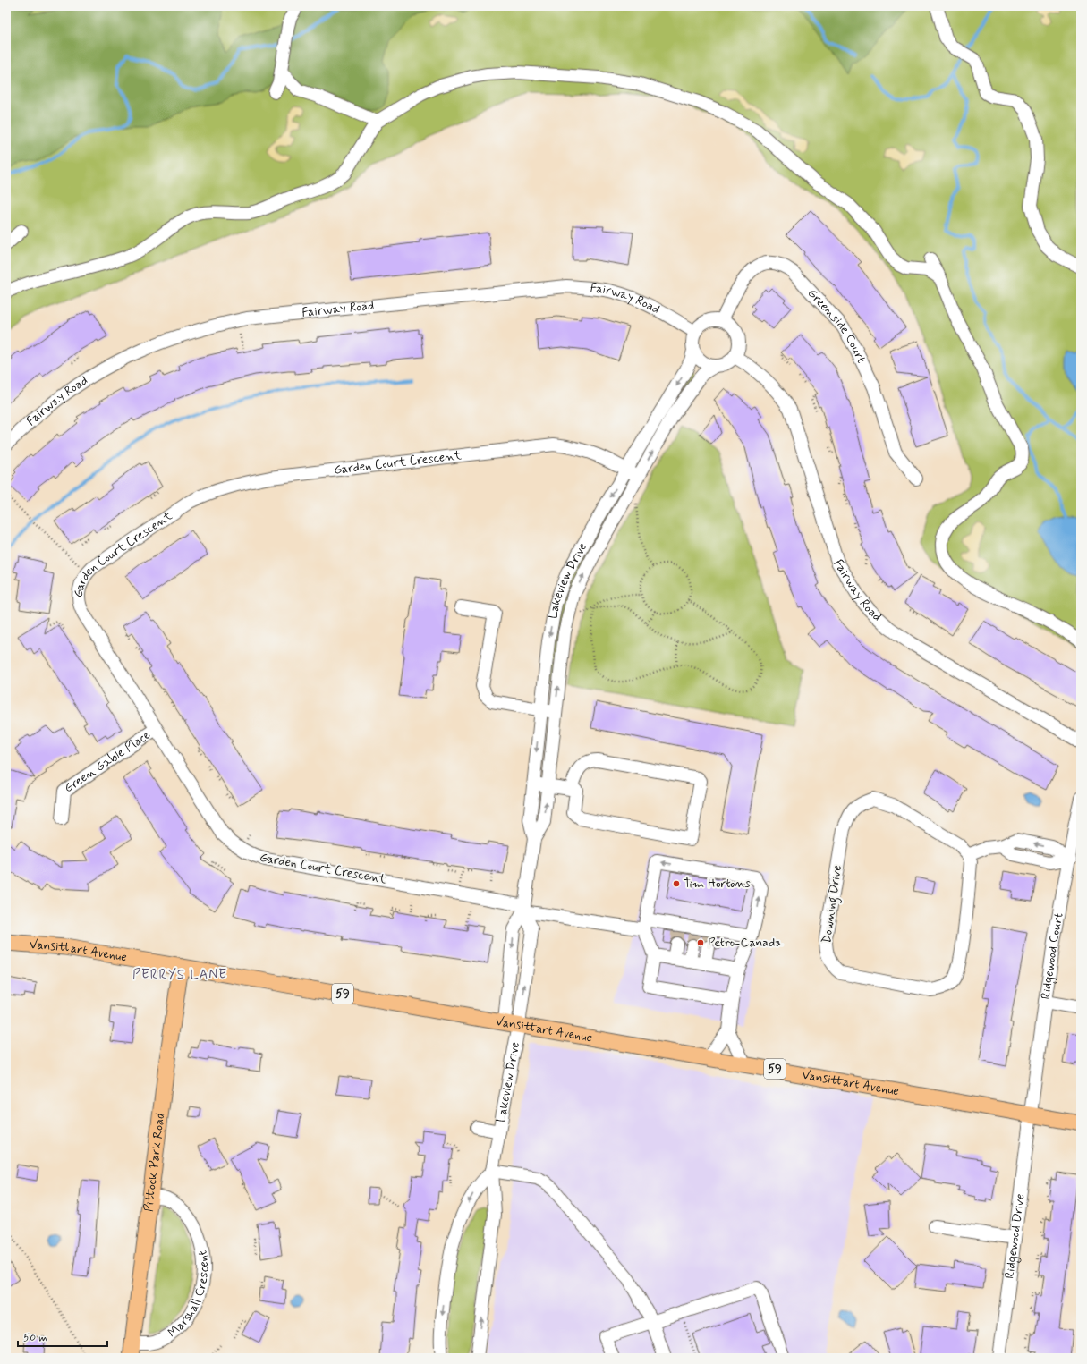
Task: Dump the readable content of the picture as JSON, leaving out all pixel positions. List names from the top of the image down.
{
  "streets": {
    "main road": ["Vansittart Avenue", "59", "Pittock Park Road"],
    "street": [
      "Fairway Road",
      "Greenside Court",
      "Garden Court Crescent",
      "Lakeview Drive",
      "Green Gable Place",
      "Downing Drive",
      "Ridgewood Court",
      "Ridgewood Drive",
      "Marshall Crescent"
    ]
  },
  "crossings": [
    ["Fairway Road", "Greenside Court"],
    ["Fairway Road", "Lakeview Drive"],
    ["Greenside Court", "Lakeview Drive"],
    ["Garden Court Crescent", "Lakeview Drive"],
    ["Garden Court Crescent", "Green Gable Place"],
    ["Lakeview Drive", "Vansittart Avenue"],
    ["Vansittart Avenue", "Ridgewood Court"],
    ["Vansittart Avenue", "Pittock Park Road"],
    ["Vansittart Avenue", "Ridgewood Drive"],
    ["Ridgewood Court", "Ridgewood Drive"],
    ["Pittock Park Road", "Marshall Crescent"]
  ],
  "districts": ["PERRYS LANE"],
  "places": ["Tim Hortons", "Petro-Canada"],
  "scale_bar": "50 m"
}
